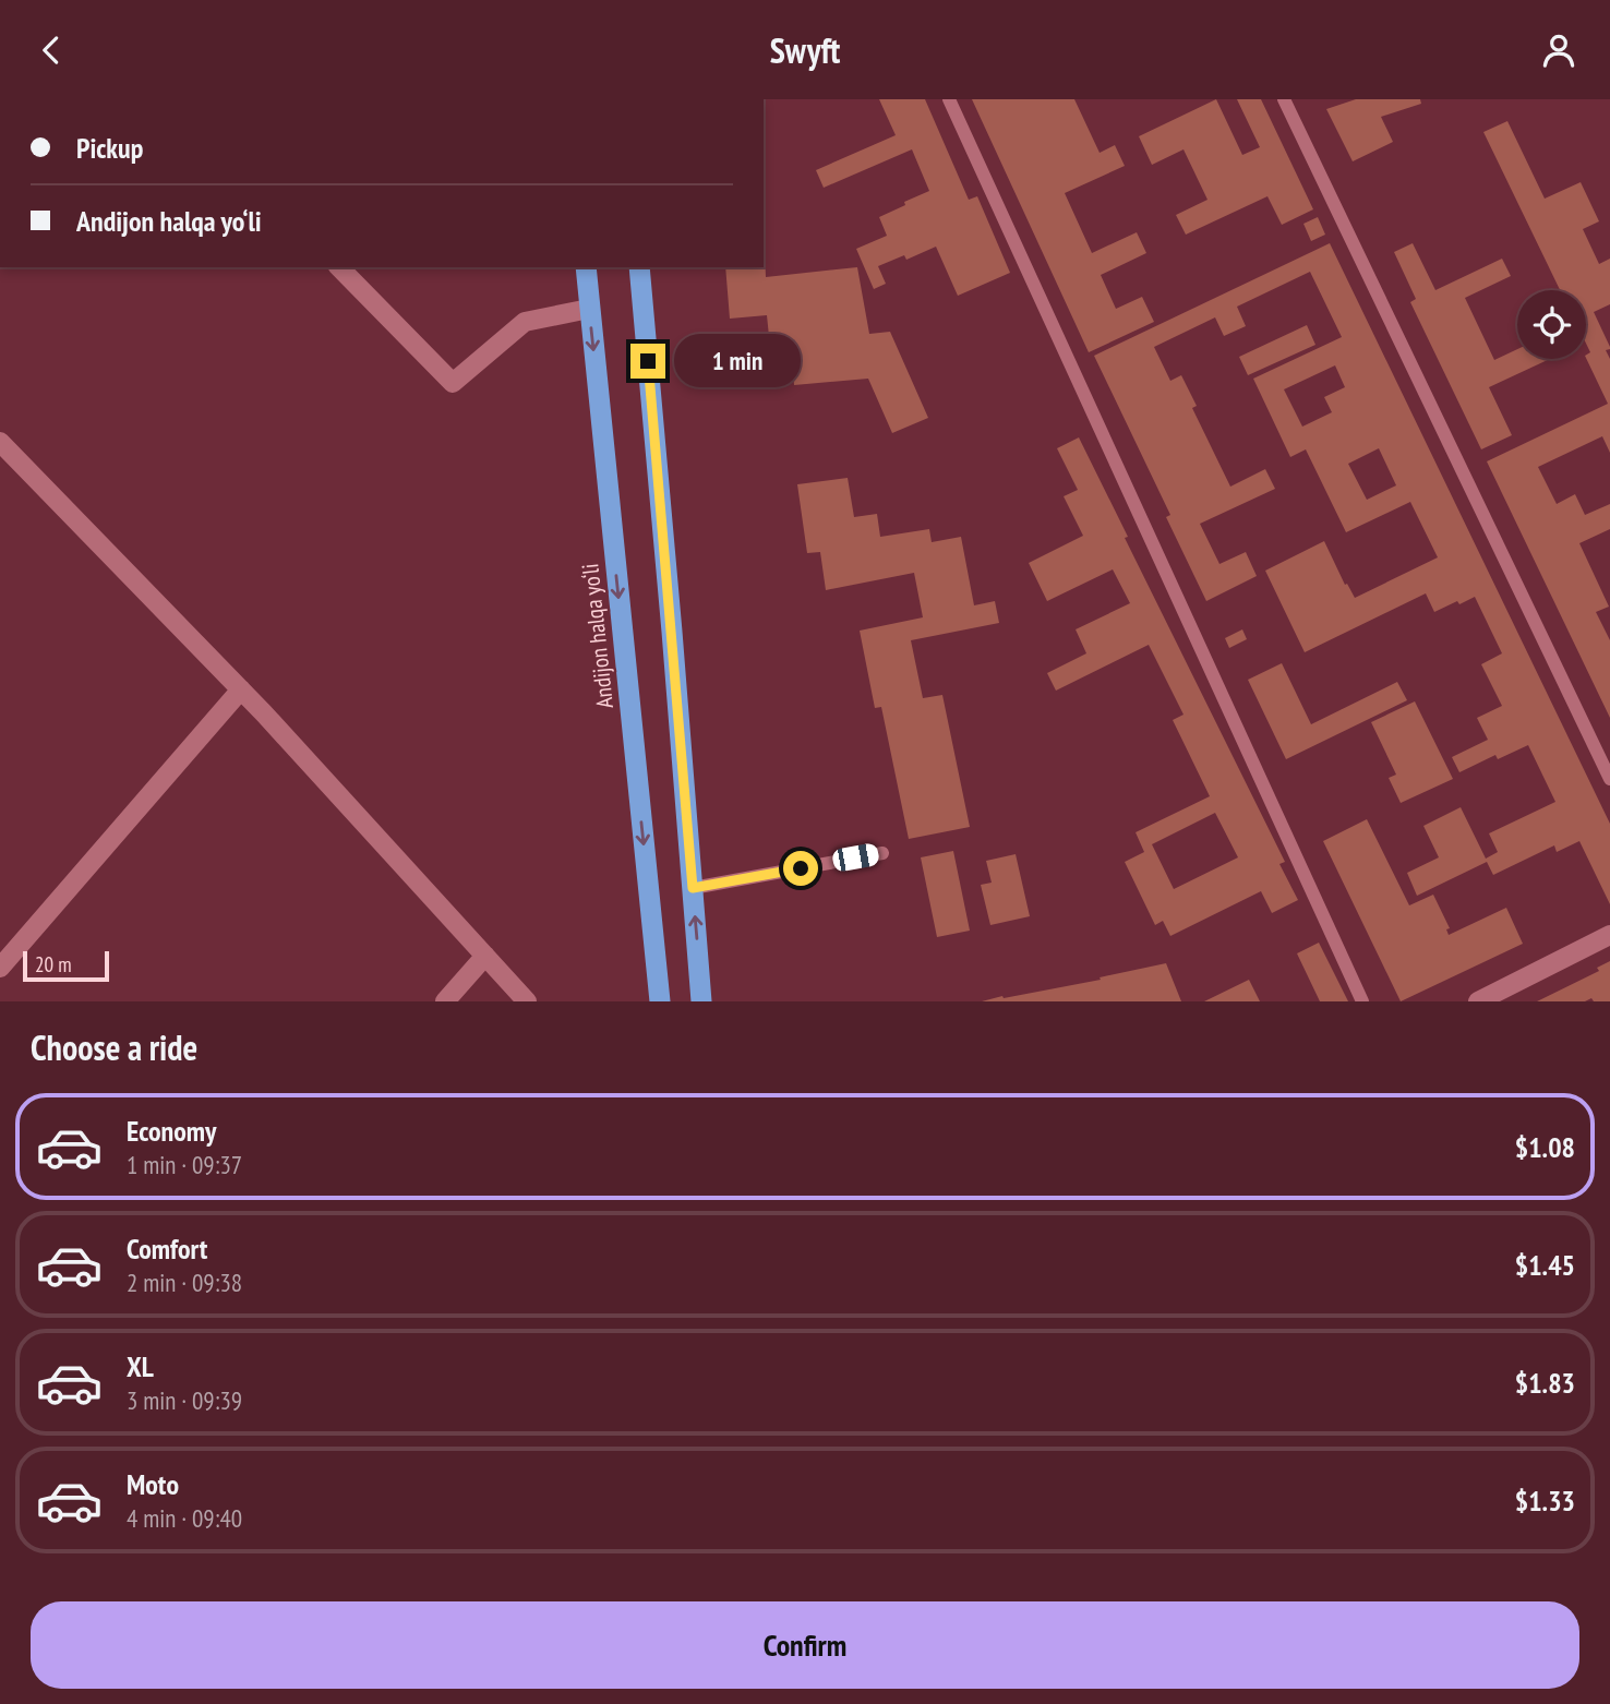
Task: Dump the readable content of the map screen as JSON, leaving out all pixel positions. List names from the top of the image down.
{
  "streets": {
    "highway": ["Andijon halqa yo‘li"]
  },
  "scale_bar": "20 m",
  "page": {
    "header": "Swyft",
    "banner": ["Pickup", "Andijon halqa yo‘li"],
    "bubble": "1 min",
    "scale": "20 m",
    "heading": "Choose a ride",
    "list": [
      {
        "name": "Economy",
        "note": "1 min · 09:37",
        "value": "$1.08"
      },
      {
        "name": "Comfort",
        "note": "2 min · 09:38",
        "value": "$1.45"
      },
      {
        "name": "XL",
        "note": "3 min · 09:39",
        "value": "$1.83"
      },
      {
        "name": "Moto",
        "note": "4 min · 09:40",
        "value": "$1.33"
      }
    ],
    "buttons": "Confirm"
  }
}
